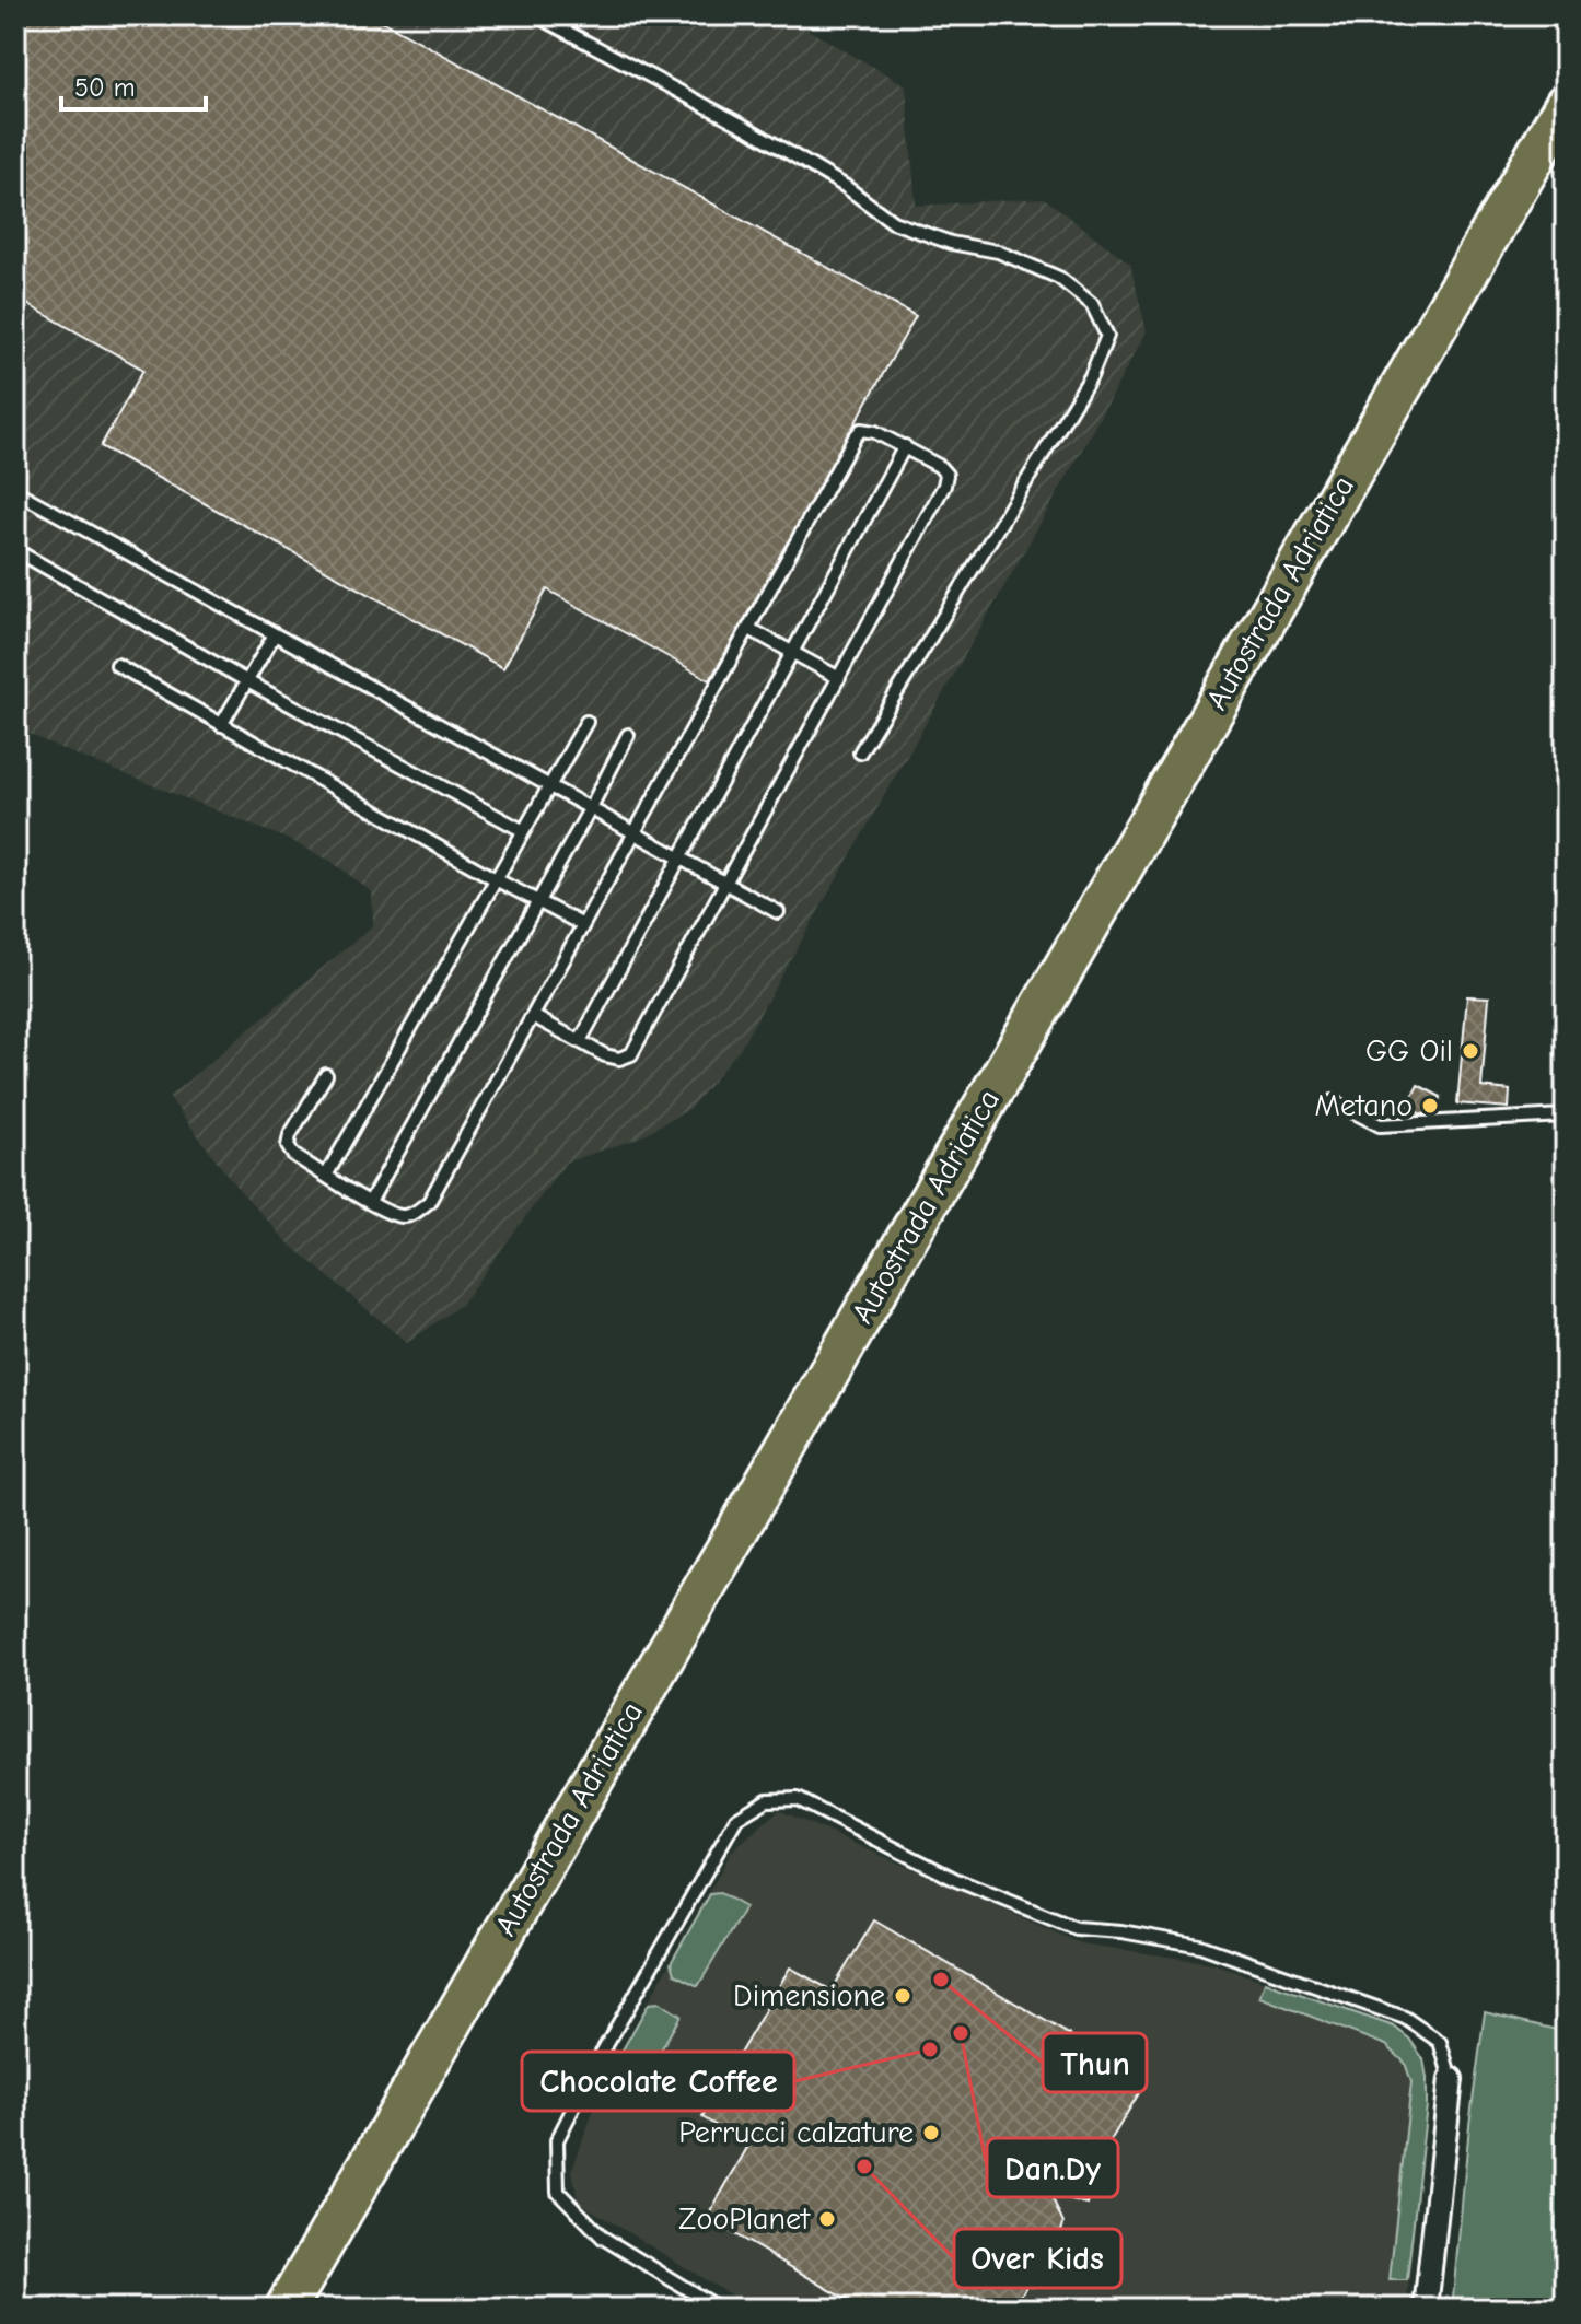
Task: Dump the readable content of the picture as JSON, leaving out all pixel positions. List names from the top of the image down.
{
  "streets": {
    "highway": ["Autostrada Adriatica"]
  },
  "places": [
    "GG Oil",
    "Metano",
    "Thun",
    "Dimensione",
    "Dan.Dy",
    "Chocolate Coffee",
    "Perrucci calzature",
    "Over Kids",
    "ZooPlanet"
  ],
  "scale_bar": "50 m"
}
